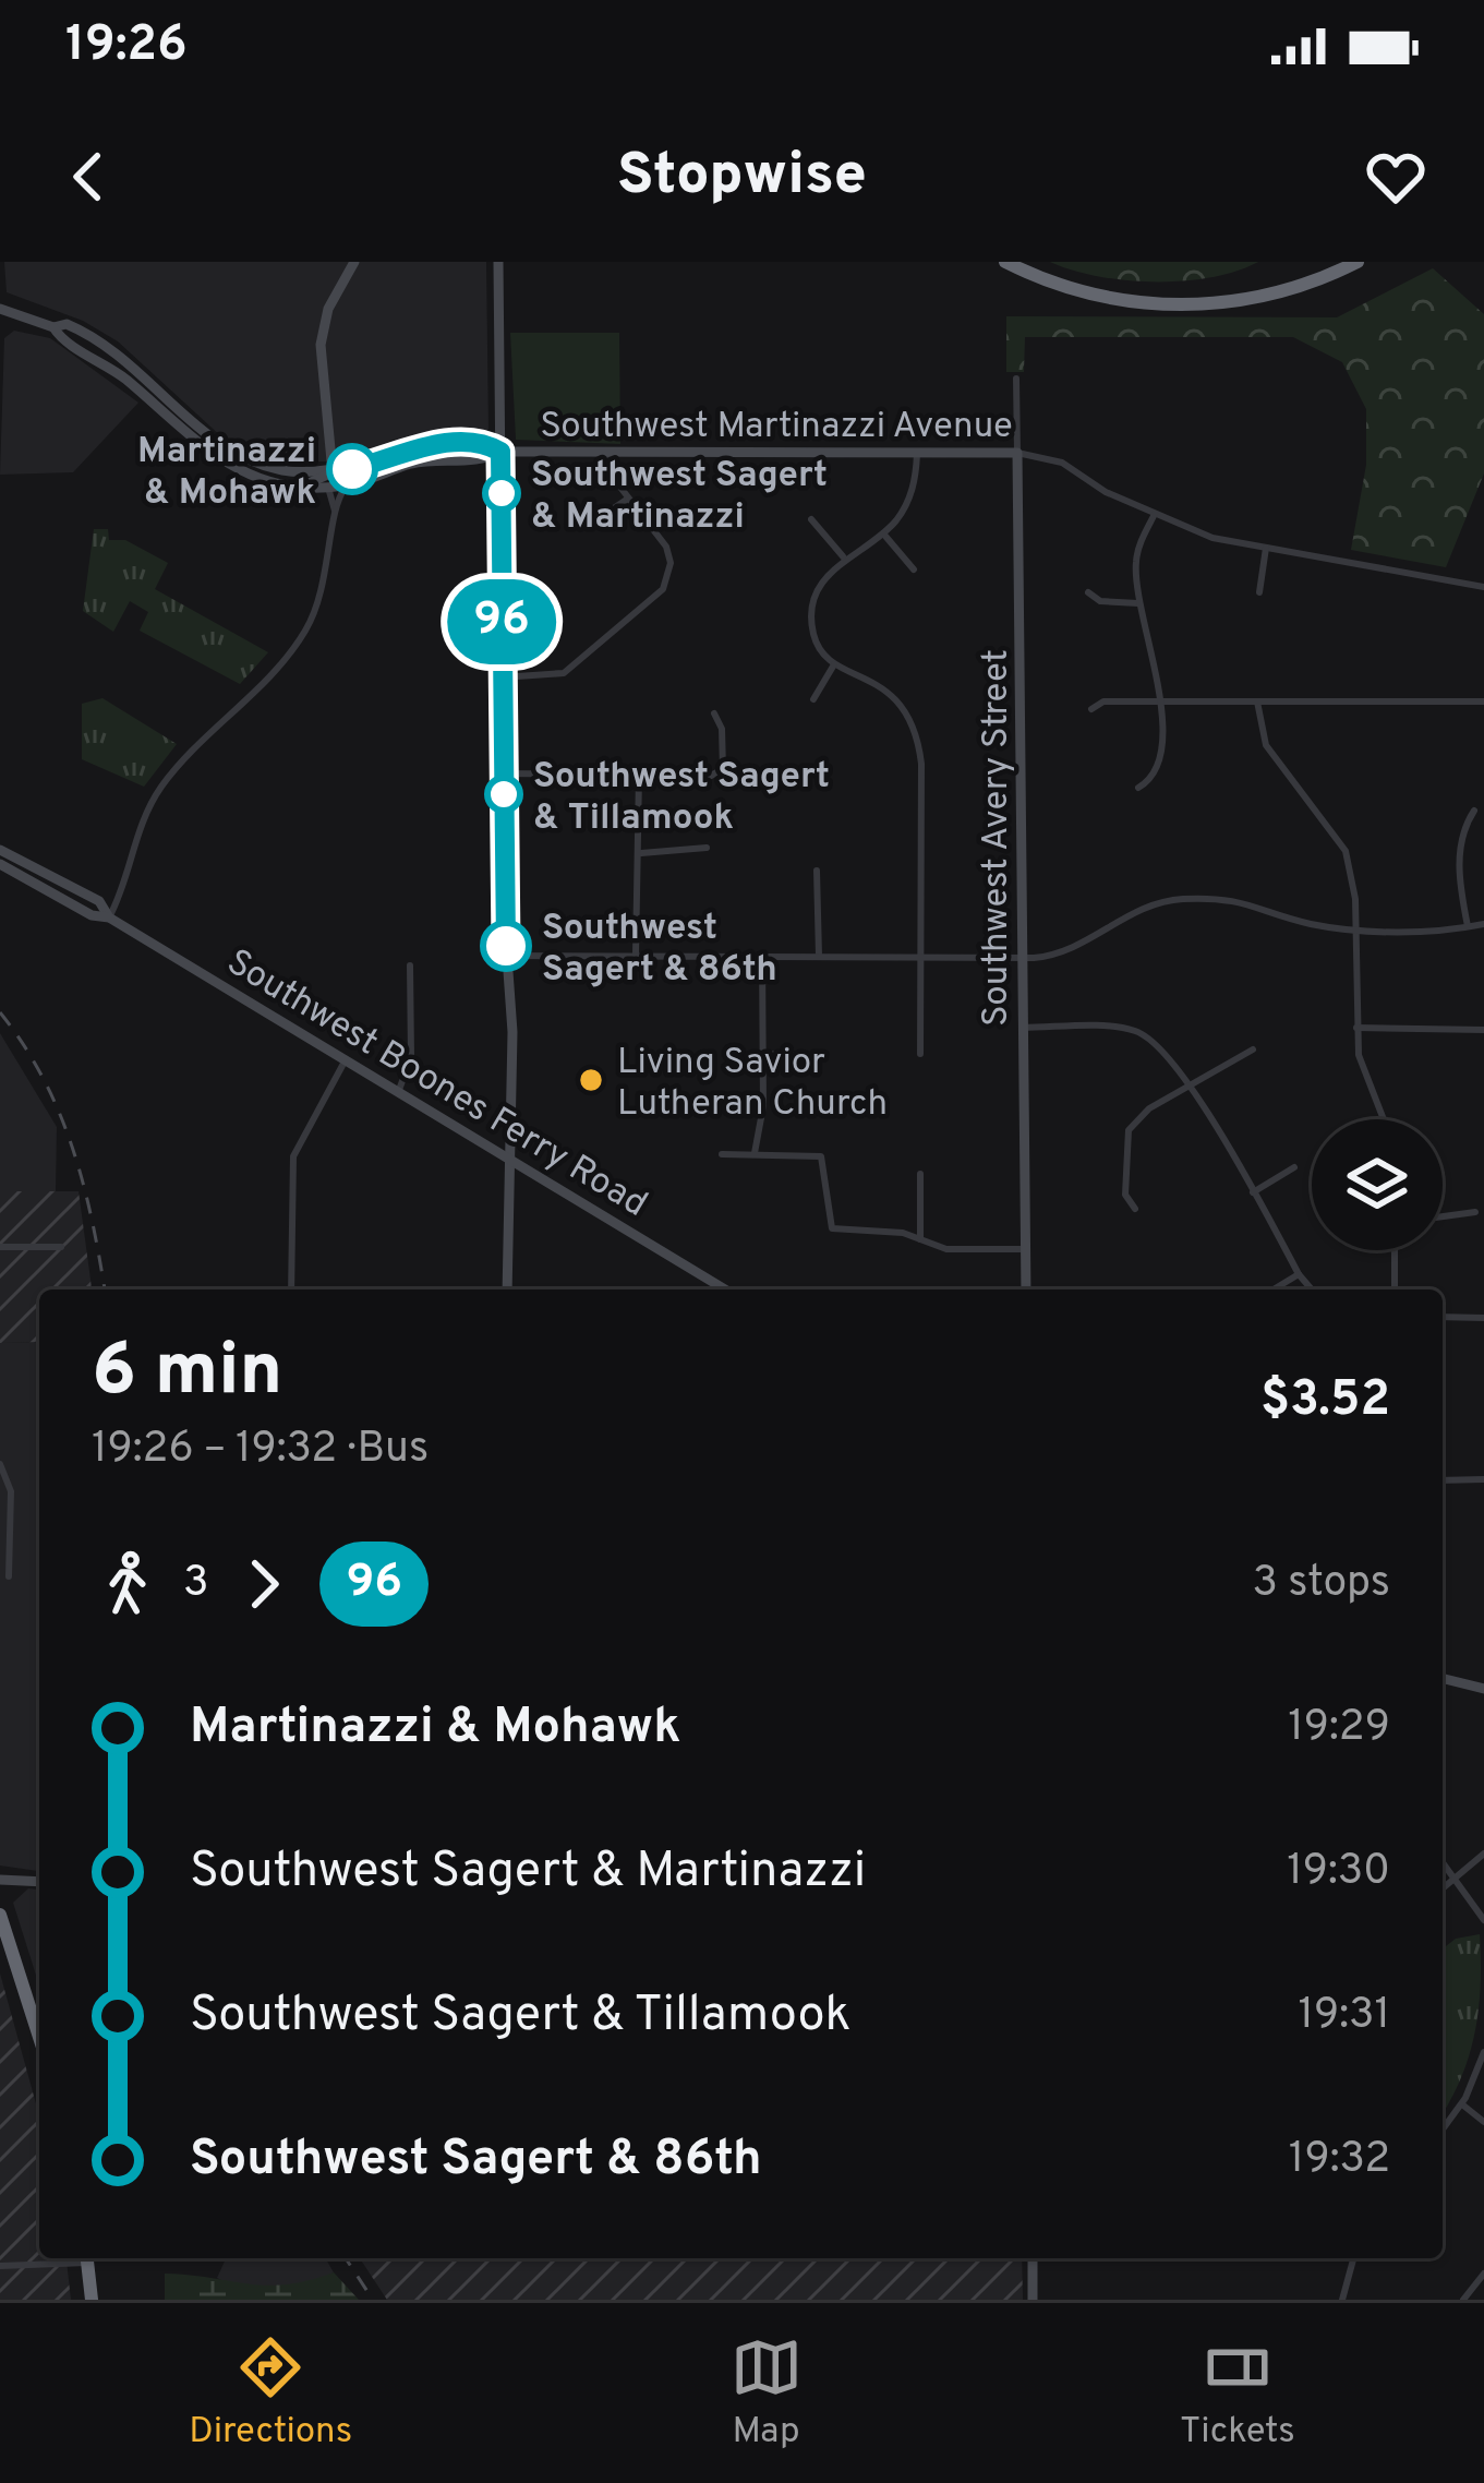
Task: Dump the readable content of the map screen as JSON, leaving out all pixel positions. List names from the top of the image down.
{
  "streets": {
    "street": ["Southwest Martinazzi Avenue", "Southwest Avery Street", "Southwest Boones Ferry Road"]
  },
  "crossings": [
    ["Southwest Martinazzi Avenue", "Southwest Avery Street"]
  ],
  "places": [
    "Martinazzi & Mohawk",
    "Southwest Sagert & Martinazzi",
    "Southwest Sagert & Tillamook",
    "Southwest Sagert & 86th",
    "Living Savior Lutheran Church"
  ],
  "lines": ["bus line 96"],
  "page": {
    "status": "19:26",
    "header": "Stopwise",
    "on_map": "96",
    "heading": ["6 min", "19:26 – 19:32 · Bus", "$3.52"],
    "legs": ["3", "96", "3 stops"],
    "list": [
      {
        "name": "Martinazzi & Mohawk",
        "value": "19:29"
      },
      {
        "name": "Southwest Sagert & Martinazzi",
        "value": "19:30"
      },
      {
        "name": "Southwest Sagert & Tillamook",
        "value": "19:31"
      },
      {
        "name": "Southwest Sagert & 86th",
        "value": "19:32"
      }
    ],
    "tabs": ["Directions", "Map", "Tickets"]
  }
}
